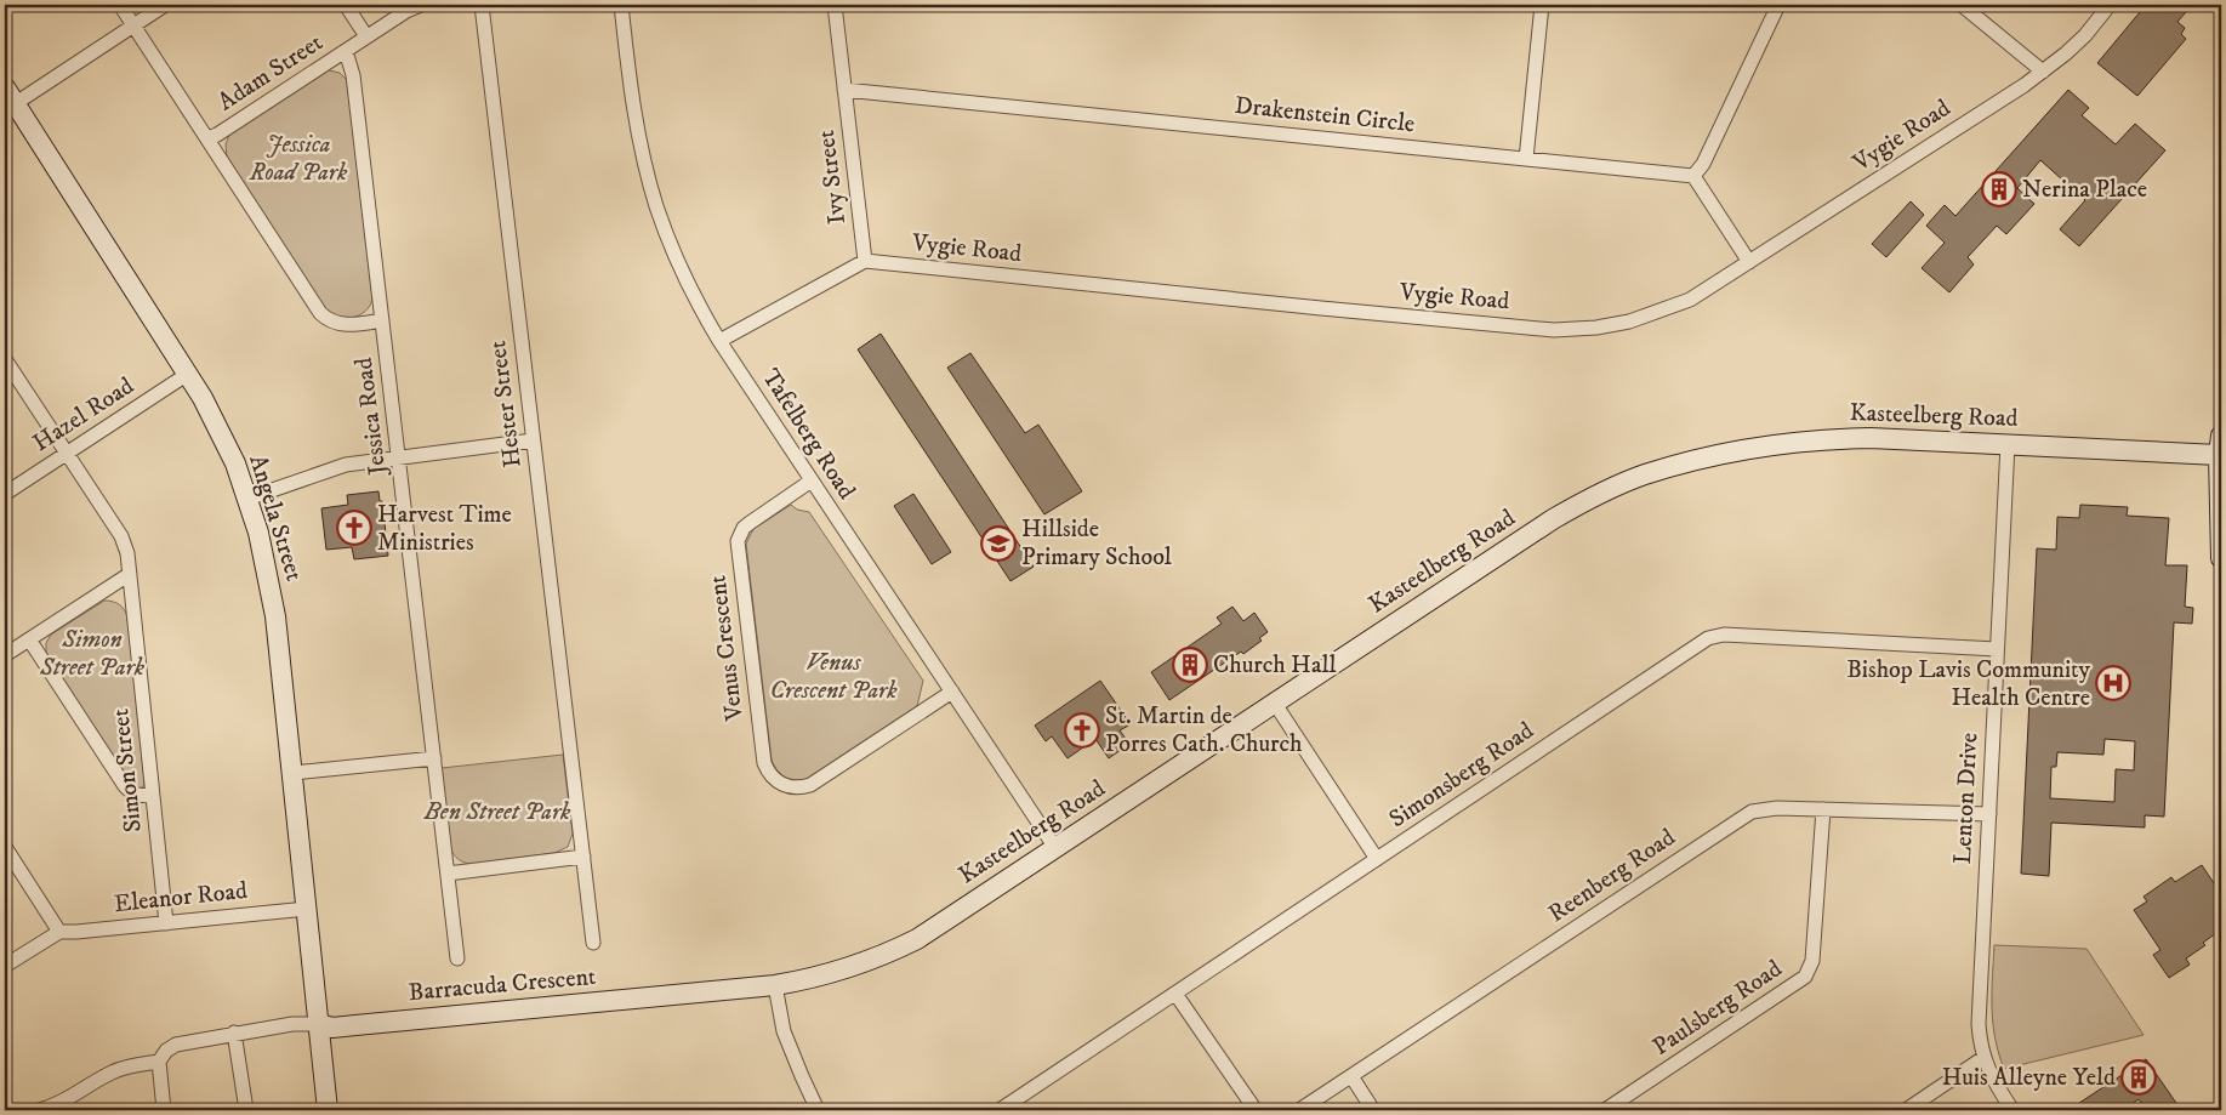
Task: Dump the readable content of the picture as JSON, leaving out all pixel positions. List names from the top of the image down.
{
  "streets": {
    "street": [
      "Adam Street",
      "Drakenstein Circle",
      "Vygie Road",
      "Ivy Street",
      "Hester Street",
      "Hazel Road",
      "Jessica Road",
      "Kasteelberg Road",
      "Tafelberg Road",
      "Angela Street",
      "Venus Crescent",
      "Simon Street",
      "Simonsberg Road",
      "Lenton Drive",
      "Reenberg Road",
      "Eleanor Road",
      "Barracuda Crescent",
      "Paulsberg Road"
    ]
  },
  "crossings": [
    ["Adam Street", "Jessica Road"],
    ["Drakenstein Circle", "Ivy Street"],
    ["Vygie Road", "Ivy Street"],
    ["Hazel Road", "Angela Street"],
    ["Hazel Road", "Simon Street"],
    ["Kasteelberg Road", "Tafelberg Road"],
    ["Kasteelberg Road", "Lenton Drive"],
    ["Kasteelberg Road", "Barracuda Crescent"],
    ["Tafelberg Road", "Venus Crescent"],
    ["Angela Street", "Eleanor Road"],
    ["Angela Street", "Barracuda Crescent"],
    ["Simon Street", "Eleanor Road"],
    ["Simonsberg Road", "Lenton Drive"],
    ["Lenton Drive", "Reenberg Road"],
    ["Reenberg Road", "Paulsberg Road"]
  ],
  "parks": [
    "Jessica Road Park",
    "Simon Street Park",
    "Venus Crescent Park",
    "Ben Street Park"
  ],
  "places": {
    "building": ["Nerina Place", "Church Hall", "Huis Alleyne Yeld"],
    "church": ["Harvest Time Ministries", "St. Martin de Porres Cath. Church"],
    "school or university": ["Hillside Primary School"],
    "hospital": ["Bishop Lavis Community Health Centre"]
  }
}
